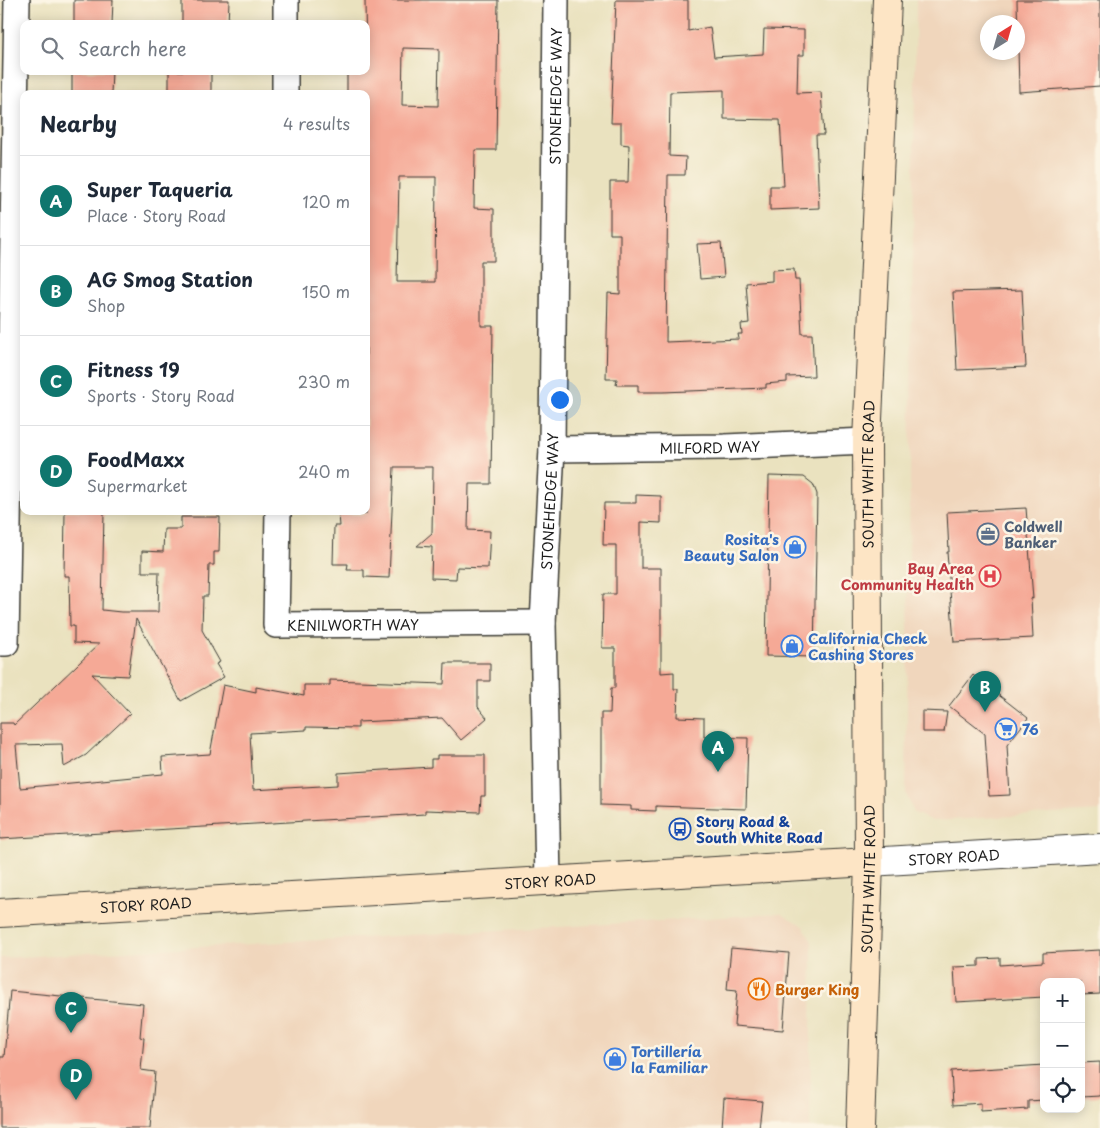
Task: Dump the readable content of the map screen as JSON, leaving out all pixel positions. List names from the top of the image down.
{
  "streets": {
    "main road": ["SOUTH WHITE ROAD", "STORY ROAD"],
    "street": ["STONEHEDGE WAY", "MILFORD WAY", "KENILWORTH WAY"]
  },
  "crossings": [
    ["STONEHEDGE WAY", "MILFORD WAY"],
    ["STONEHEDGE WAY", "KENILWORTH WAY"],
    ["STONEHEDGE WAY", "STORY ROAD"],
    ["MILFORD WAY", "SOUTH WHITE ROAD"],
    ["SOUTH WHITE ROAD", "STORY ROAD"]
  ],
  "places": {
    "office": ["Coldwell Banker"],
    "shop": ["Rosita's Beauty Salon", "California Check Cashing Stores", "Tortillería la Familiar"],
    "hospital": ["Bay Area Community Health"],
    "supermarket": ["76"],
    "bus stop": ["Story Road & South White Road"],
    "restaurant": ["Burger King"]
  },
  "north": "top right",
  "page": {
    "search": "Search here",
    "heading": ["Nearby", "4 results"],
    "list": [
      {
        "mark": "A",
        "name": "Super Taqueria",
        "note": "Place · Story Road",
        "value": "120 m"
      },
      {
        "mark": "B",
        "name": "AG Smog Station",
        "note": "Shop",
        "value": "150 m"
      },
      {
        "mark": "C",
        "name": "Fitness 19",
        "note": "Sports · Story Road",
        "value": "230 m"
      },
      {
        "mark": "D",
        "name": "FoodMaxx",
        "note": "Supermarket",
        "value": "240 m"
      }
    ],
    "pins": [
      "B",
      "A",
      "C",
      "D"
    ],
    "map_buttons": ["+", "−"]
  }
}
